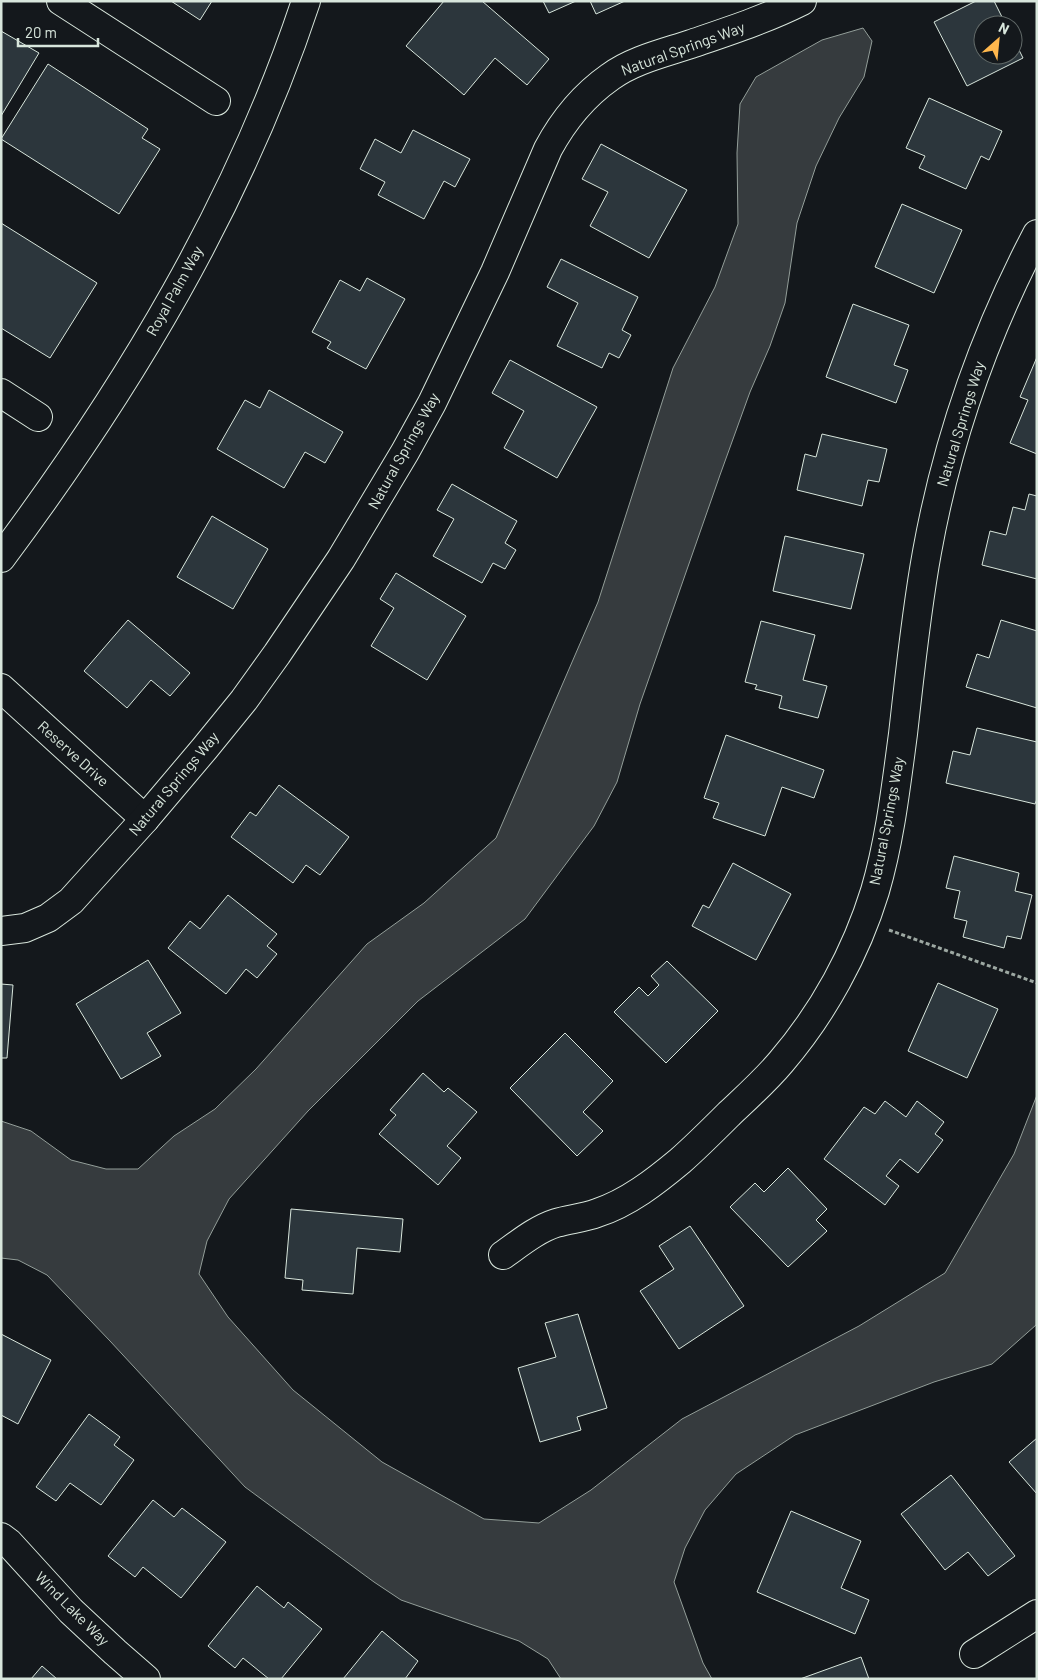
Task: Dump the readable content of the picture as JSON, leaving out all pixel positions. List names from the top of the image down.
{
  "streets": {
    "street": [
      "Natural Springs Way",
      "Royal Palm Way",
      "Reserve Drive",
      "Wind Lake Way"
    ]
  },
  "crossings": [
    ["Natural Springs Way", "Reserve Drive"]
  ],
  "scale_bar": "20 m",
  "north": "top right"
}
